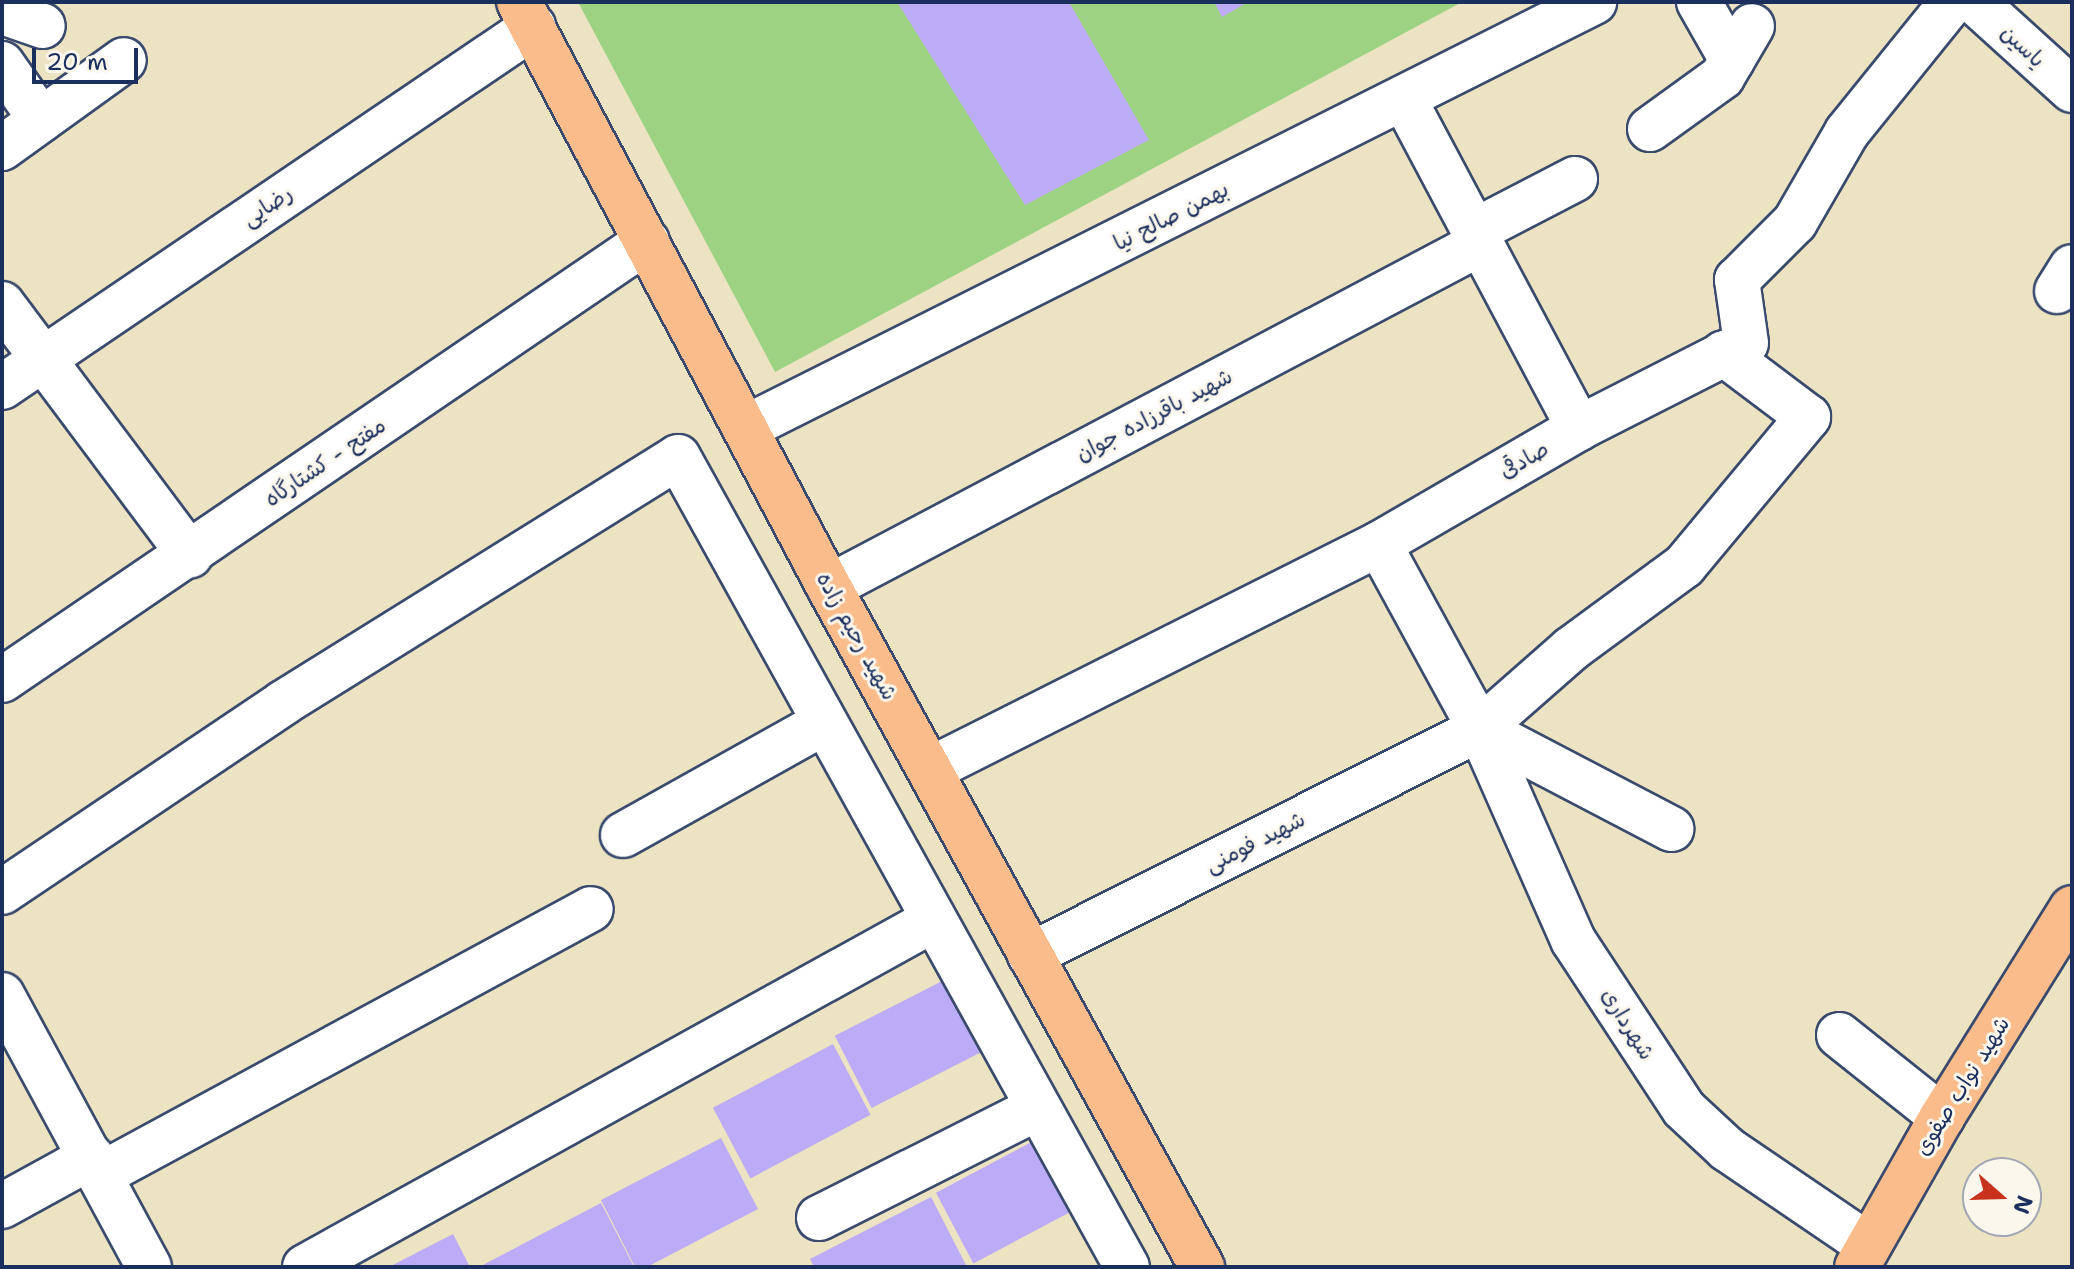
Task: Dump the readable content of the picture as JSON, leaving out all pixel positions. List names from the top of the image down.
{
  "streets": {
    "main road": ["شهید رحیم زاده", "شهید نواب صفوی"],
    "street": [
      "یاسین",
      "رضایی",
      "بهمن صالح نیا",
      "شهید باقرزاده جوان",
      "صادقی",
      "مفتح - کشتارگاه",
      "شهید فومنی",
      "شهرداری"
    ]
  },
  "crossings": [
    ["رضایی", "شهید رحیم زاده"],
    ["بهمن صالح نیا", "شهید رحیم زاده"],
    ["شهید باقرزاده جوان", "شهید رحیم زاده"],
    ["صادقی", "شهید رحیم زاده"],
    ["صادقی", "شهید فومنی"],
    ["صادقی", "شهرداری"],
    ["مفتح - کشتارگاه", "شهید رحیم زاده"],
    ["شهید رحیم زاده", "شهید فومنی"],
    ["شهید فومنی", "شهرداری"],
    ["شهرداری", "شهید نواب صفوی"]
  ],
  "scale_bar": "20 m",
  "north": "right"
}
